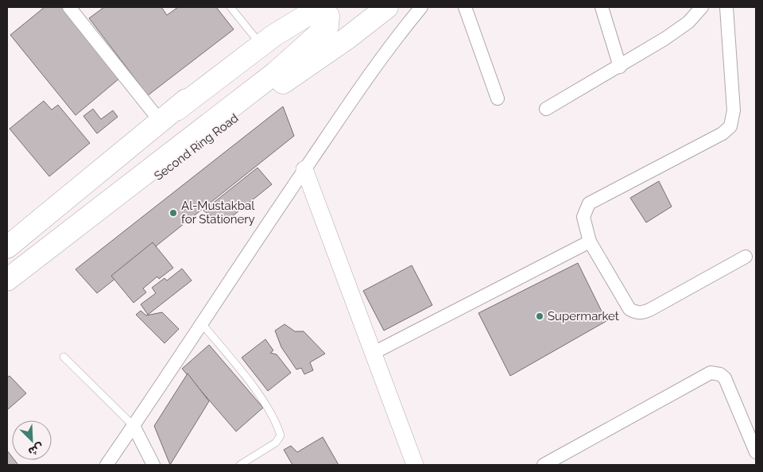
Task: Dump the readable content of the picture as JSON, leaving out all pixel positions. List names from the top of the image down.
{
  "streets": {
    "highway": ["Second Ring Road"]
  },
  "places": ["Al-Mustakbal for Stationery", "Supermarket"],
  "north": "bottom right"
}
